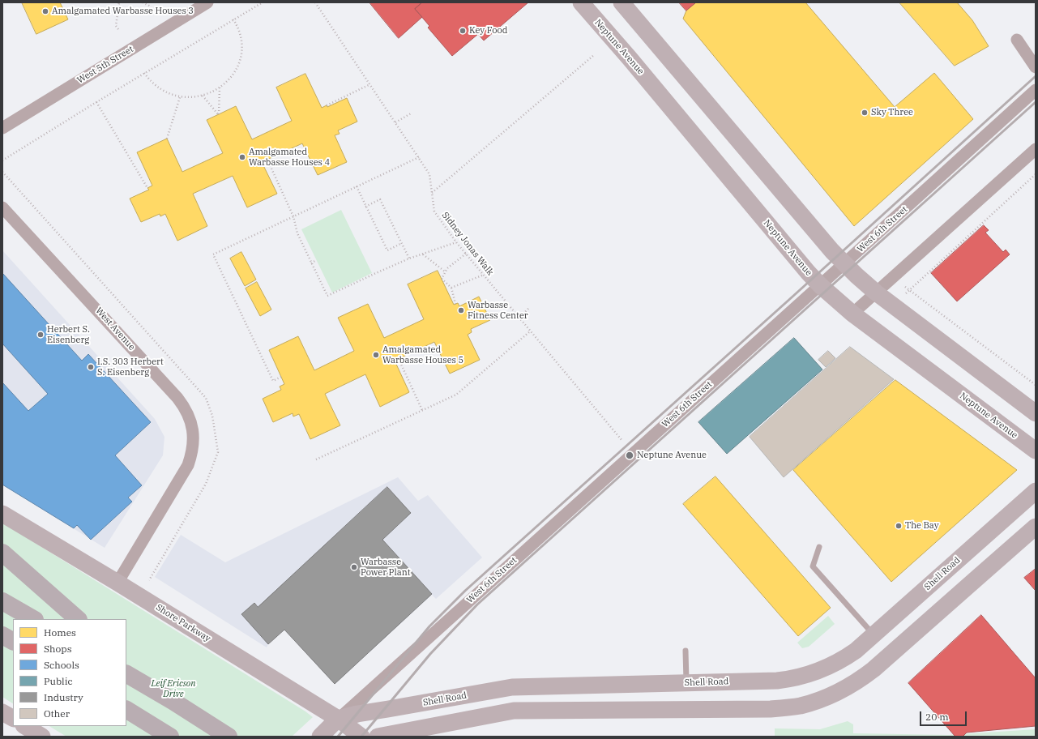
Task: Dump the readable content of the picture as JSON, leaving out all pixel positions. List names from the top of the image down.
{
  "streets": {
    "main road": ["Neptune Avenue", "Shell Road", "Shore Parkway"],
    "street": ["West 5th Street", "West 6th Street", "West Avenue"],
    "path": ["Sidney Jonas Walk"]
  },
  "crossings": [
    ["Neptune Avenue", "West 6th Street"],
    ["West 6th Street", "Shell Road"],
    ["West 6th Street", "Shore Parkway"],
    ["West Avenue", "Shore Parkway"],
    ["Shell Road", "Shore Parkway"]
  ],
  "parks": ["Leif Ericson Drive"],
  "places": [
    "Amalgamated Warbasse Houses 3",
    "Key Food",
    "Sky Three",
    "Amalgamated Warbasse Houses 4",
    "Warbasse Fitness Center",
    "Herbert S. Eisenberg",
    "Amalgamated Warbasse Houses 5",
    "I.S. 303 Herbert S. Eisenberg",
    "Neptune Avenue",
    "The Bay",
    "Warbasse Power Plant"
  ],
  "legend": [
    "Homes",
    "Shops",
    "Schools",
    "Public",
    "Industry",
    "Other"
  ],
  "scale_bar": "20 m"
}
